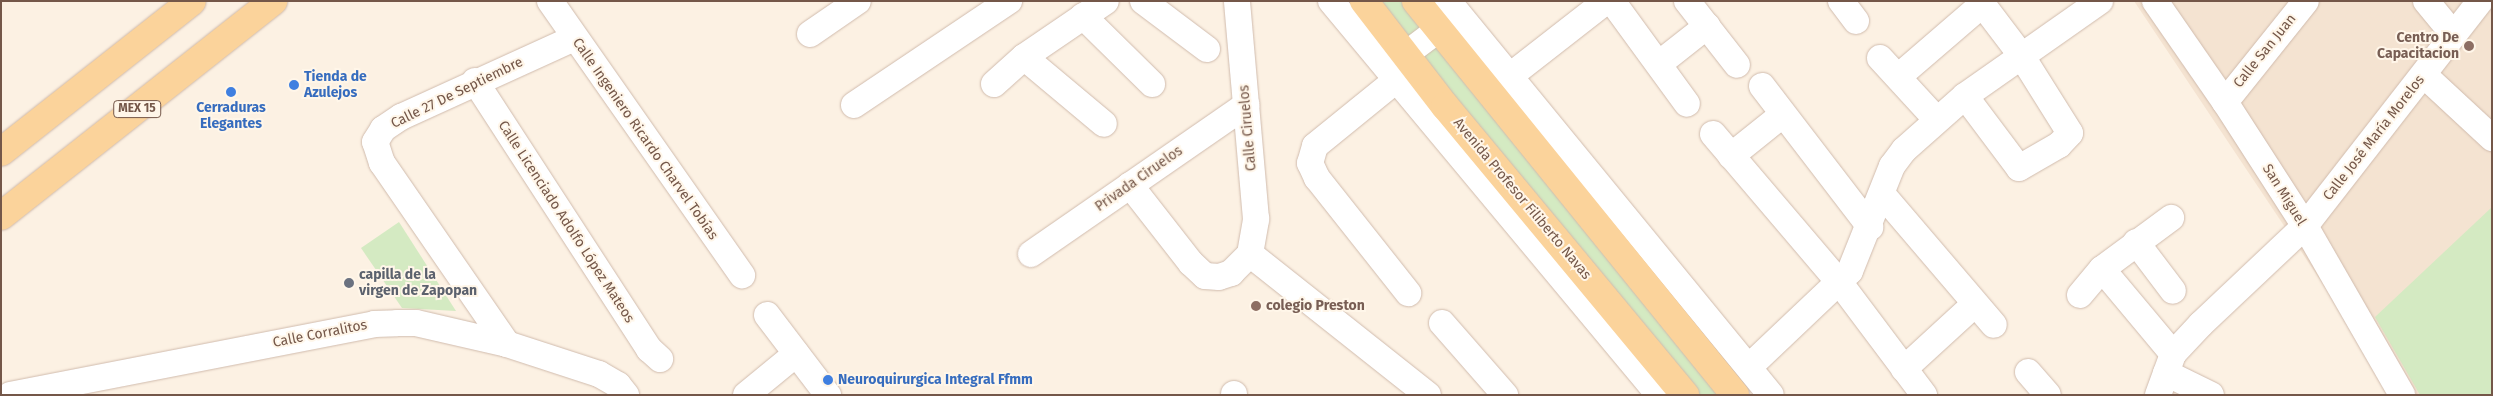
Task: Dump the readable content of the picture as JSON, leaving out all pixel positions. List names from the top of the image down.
{
  "streets": {
    "main road": ["MEX 15", "Avenida Profesor Filiberto Navas"],
    "street": [
      "Calle San Juan",
      "Calle 27 De Septiembre",
      "Calle Ciruelos",
      "Calle José María Morelos",
      "Calle Ingeniero Ricardo Charvel Tobías",
      "Privada Ciruelos",
      "San Miguel",
      "Calle Licenciado Adolfo López Mateos",
      "Calle Corralitos"
    ]
  },
  "crossings": [
    ["Calle San Juan", "San Miguel"],
    ["Calle 27 De Septiembre", "Calle Ingeniero Ricardo Charvel Tobías"],
    ["Calle 27 De Septiembre", "Calle Licenciado Adolfo López Mateos"],
    ["Calle 27 De Septiembre", "Calle Corralitos"],
    ["Calle Ciruelos", "Privada Ciruelos"],
    ["Calle José María Morelos", "San Miguel"]
  ],
  "places": [
    "Centro De Capacitacion",
    "Tienda de Azulejos",
    "Cerraduras Elegantes",
    "capilla de la virgen de Zapopan",
    "colegio Preston",
    "Neuroquirurgica Integral Ffmm"
  ]
}
